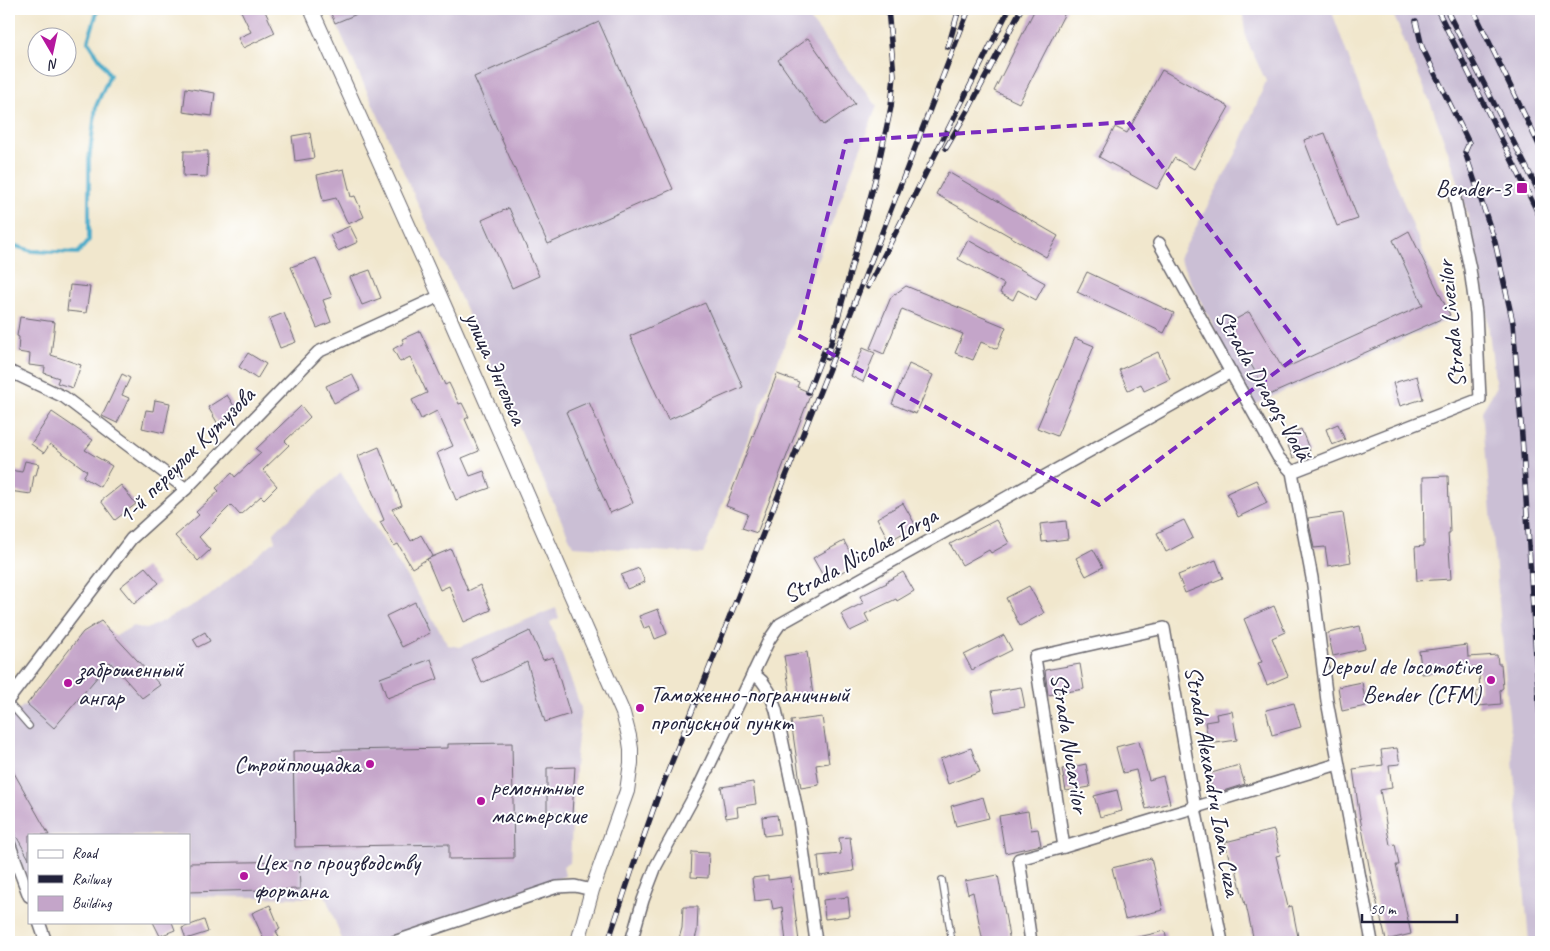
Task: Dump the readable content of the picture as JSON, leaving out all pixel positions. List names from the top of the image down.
{
  "streets": {
    "street": [
      "Strada Livezilor",
      "улица Энгельса",
      "Strada Dragoş-Vodă",
      "1-й переулок Кутузова",
      "Strada Nicolae Iorga",
      "Strada Nucarilor",
      "Strada Alexandru Ioan Cuza"
    ]
  },
  "crossings": [
    ["Strada Livezilor", "Strada Dragoş-Vodă"],
    ["улица Энгельса", "1-й переулок Кутузова"],
    ["Strada Dragoş-Vodă", "Strada Nicolae Iorga"],
    ["Strada Dragoş-Vodă", "Strada Nucarilor"],
    ["Strada Nucarilor", "Strada Alexandru Ioan Cuza"]
  ],
  "places": {
    "transit": ["Bender-3"],
    "other": [
      "Depoul de locomotive Bender (CFM)",
      "заброшенный ангар",
      "Таможенно-пограничный пропускной пункт",
      "Стройплощадка",
      "ремонтные мастерские",
      "Цех по производству фортана"
    ]
  },
  "legend": ["Road", "Railway", "Building"],
  "scale_bar": "50 m",
  "north": "bottom"
}
